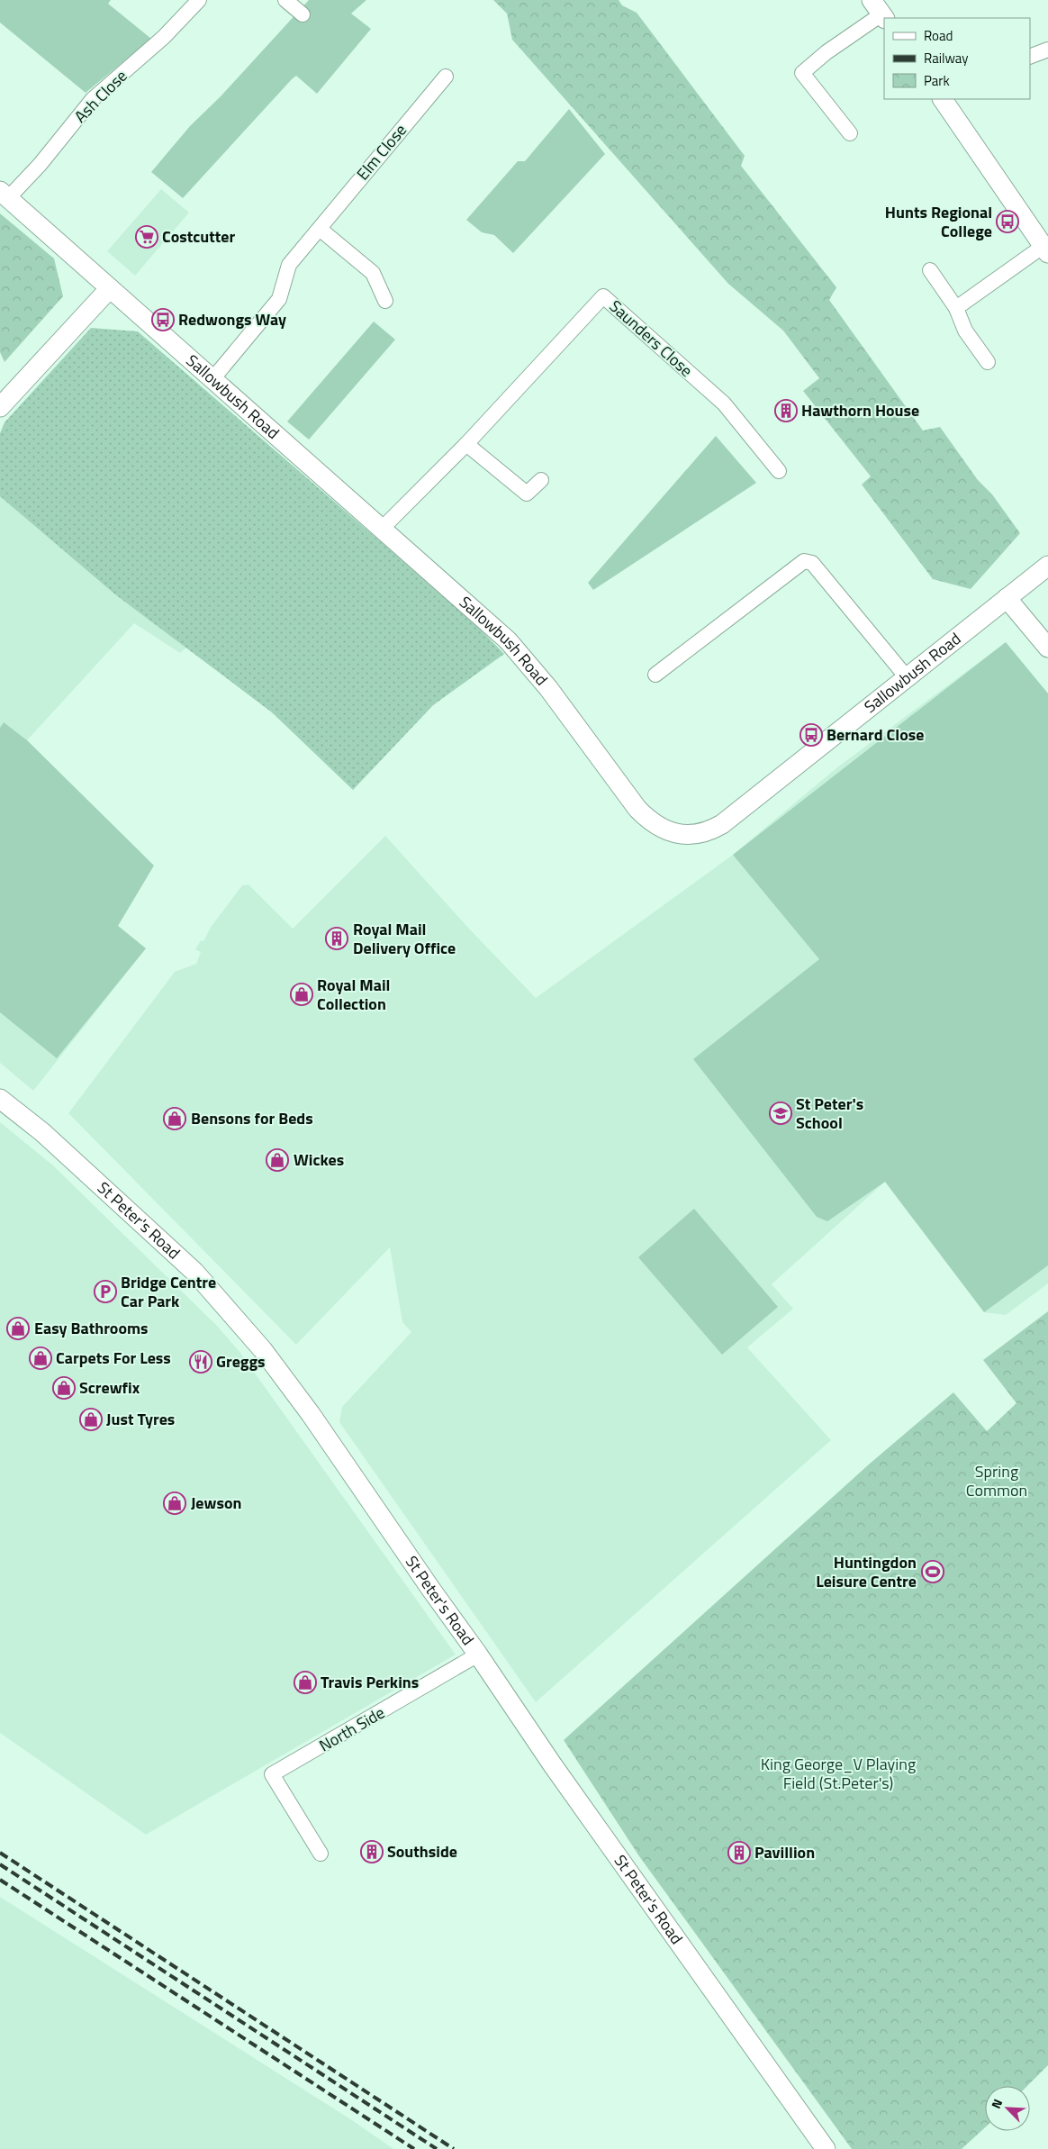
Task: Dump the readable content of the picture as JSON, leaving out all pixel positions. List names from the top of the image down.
{
  "streets": {
    "street": [
      "Ash Close",
      "Elm Close",
      "Saunders Close",
      "Sallowbush Road",
      "St Peter's Road",
      "North Side"
    ]
  },
  "crossings": [
    ["Ash Close", "Sallowbush Road"],
    ["Elm Close", "Sallowbush Road"],
    ["Saunders Close", "Sallowbush Road"],
    ["St Peter's Road", "North Side"]
  ],
  "parks": ["Spring Common", "King George_V Playing Field (St.Peter's)"],
  "places": {
    "bus stop": ["Hunts Regional College", "Redwongs Way", "Bernard Close"],
    "supermarket": ["Costcutter"],
    "building": [
      "Hawthorn House",
      "Royal Mail Delivery Office",
      "Southside",
      "Pavillion"
    ],
    "shop": [
      "Royal Mail Collection",
      "Bensons for Beds",
      "Wickes",
      "Easy Bathrooms",
      "Carpets For Less",
      "Screwfix",
      "Just Tyres",
      "Jewson",
      "Travis Perkins"
    ],
    "school or university": ["St Peter's School"],
    "parking": ["Bridge Centre Car Park"],
    "restaurant": ["Greggs"],
    "sports": ["Huntingdon Leisure Centre"]
  },
  "legend": ["Road", "Railway", "Park"],
  "north": "top left"
}
